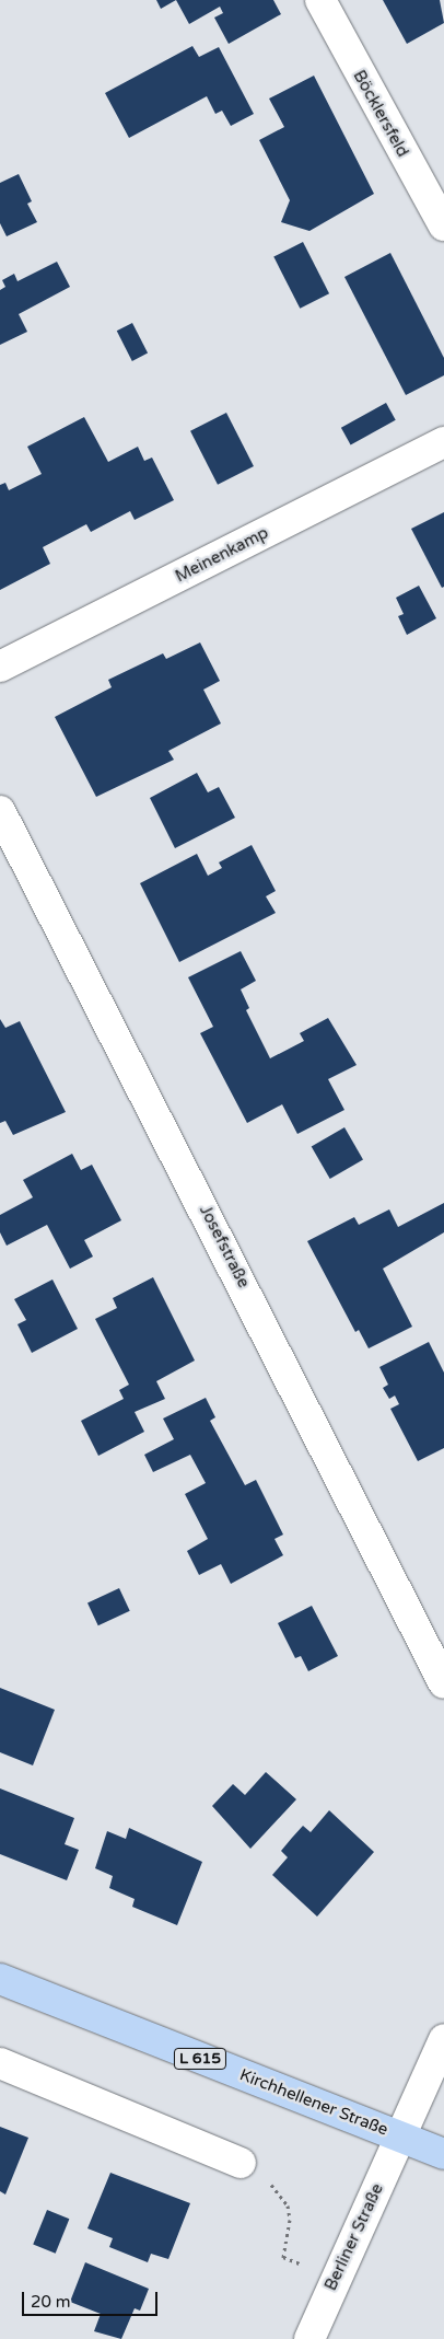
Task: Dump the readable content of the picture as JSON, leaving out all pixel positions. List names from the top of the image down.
{
  "streets": {
    "main road": ["L 615", "Kirchhellener Straße"],
    "street": [
      "Böcklersfeld",
      "Meinenkamp",
      "Josefstraße",
      "Berliner Straße"
    ]
  },
  "crossings": [
    ["Kirchhellener Straße", "Berliner Straße"]
  ],
  "scale_bar": "20 m"
}
